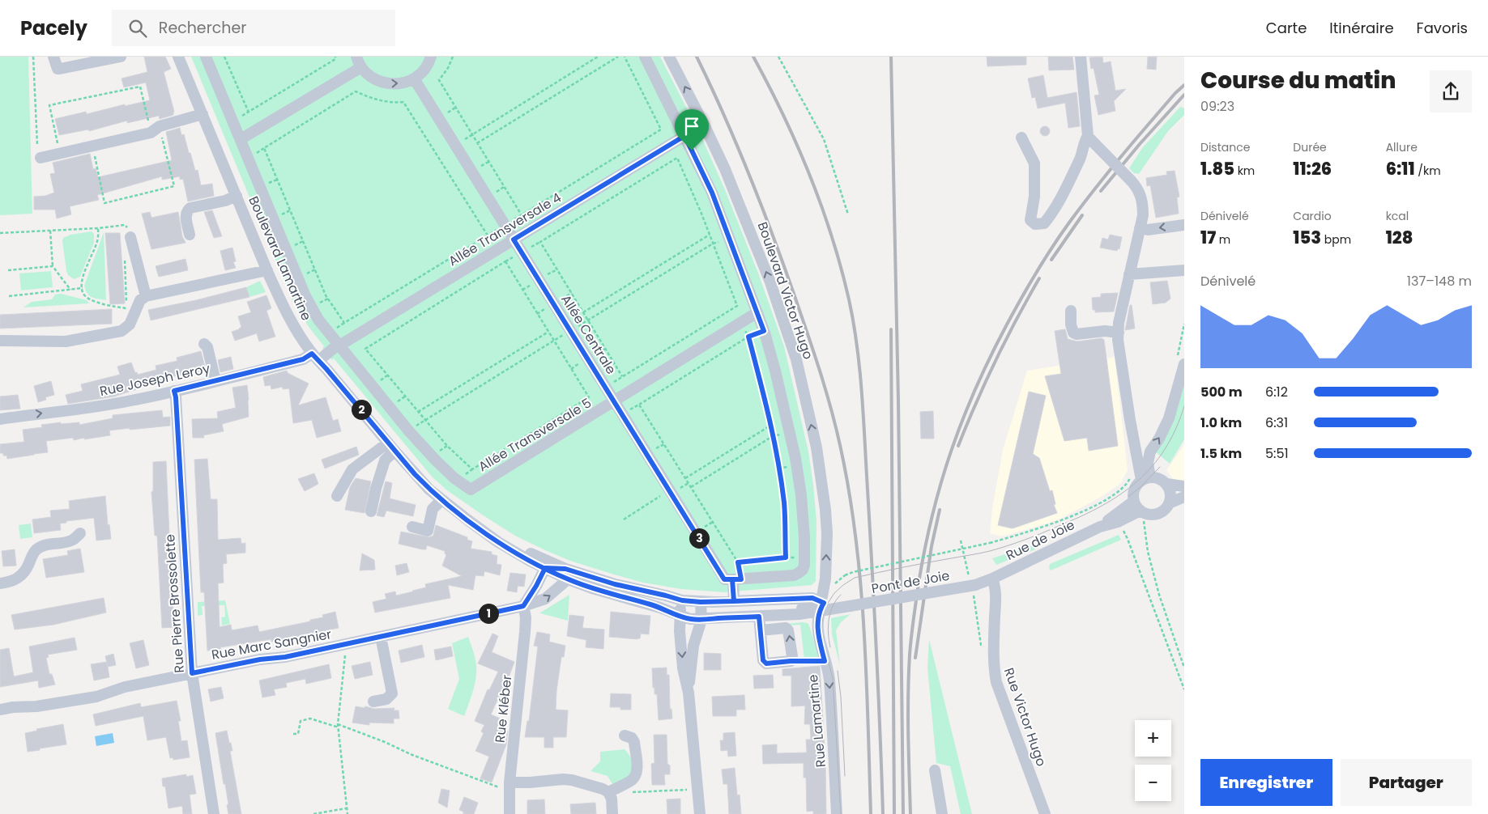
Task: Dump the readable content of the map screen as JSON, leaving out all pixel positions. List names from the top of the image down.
{
  "streets": {
    "street": [
      "Allée Transversale 4",
      "Boulevard Lamartine",
      "Boulevard Victor Hugo",
      "Allée Centrale",
      "Rue Joseph Leroy",
      "Allée Transversale 5",
      "Rue de Joie",
      "Pont de Joie",
      "Rue Pierre Brossolette",
      "Rue Marc Sangnier",
      "Rue Kléber",
      "Rue Victor Hugo",
      "Rue Lamartine"
    ]
  },
  "crossings": [
    ["Allée Transversale 4", "Boulevard Lamartine"],
    ["Allée Transversale 4", "Allée Centrale"],
    ["Allée Transversale 4", "Rue Joseph Leroy"],
    ["Allée Transversale 4", "Allée Transversale 5"],
    ["Boulevard Lamartine", "Boulevard Victor Hugo"],
    ["Boulevard Lamartine", "Rue Joseph Leroy"],
    ["Boulevard Lamartine", "Pont de Joie"],
    ["Boulevard Lamartine", "Rue Marc Sangnier"],
    ["Boulevard Lamartine", "Rue Lamartine"],
    ["Boulevard Victor Hugo", "Rue Lamartine"],
    ["Allée Centrale", "Allée Transversale 5"],
    ["Rue Joseph Leroy", "Rue Pierre Brossolette"],
    ["Rue de Joie", "Pont de Joie"],
    ["Rue de Joie", "Rue Victor Hugo"],
    ["Rue Pierre Brossolette", "Rue Marc Sangnier"],
    ["Rue Marc Sangnier", "Rue Kléber"]
  ],
  "one_way": ["Rue Lamartine"],
  "page": {
    "header": "Pacely",
    "search": "Rechercher",
    "nav": ["Carte", "Itinéraire", "Favoris"],
    "heading": ["Course du matin", "09:23"],
    "stats": [
      ["Distance", "1.85 km"],
      ["Durée", "11:26"],
      ["Allure", "6:11 /km"],
      ["Dénivelé", "17 m"],
      ["Cardio", "153 bpm"],
      ["kcal", "128"]
    ],
    "chart": ["Dénivelé", "137–148 m"],
    "list": [
      {
        "name": "500 m",
        "note": "6:12"
      },
      {
        "name": "1.0 km",
        "note": "6:31"
      },
      {
        "name": "1.5 km",
        "note": "5:51"
      }
    ],
    "pins": ["2", "3", "1"],
    "map_buttons": ["+", "−"],
    "buttons": ["Enregistrer", "Partager"]
  }
}
